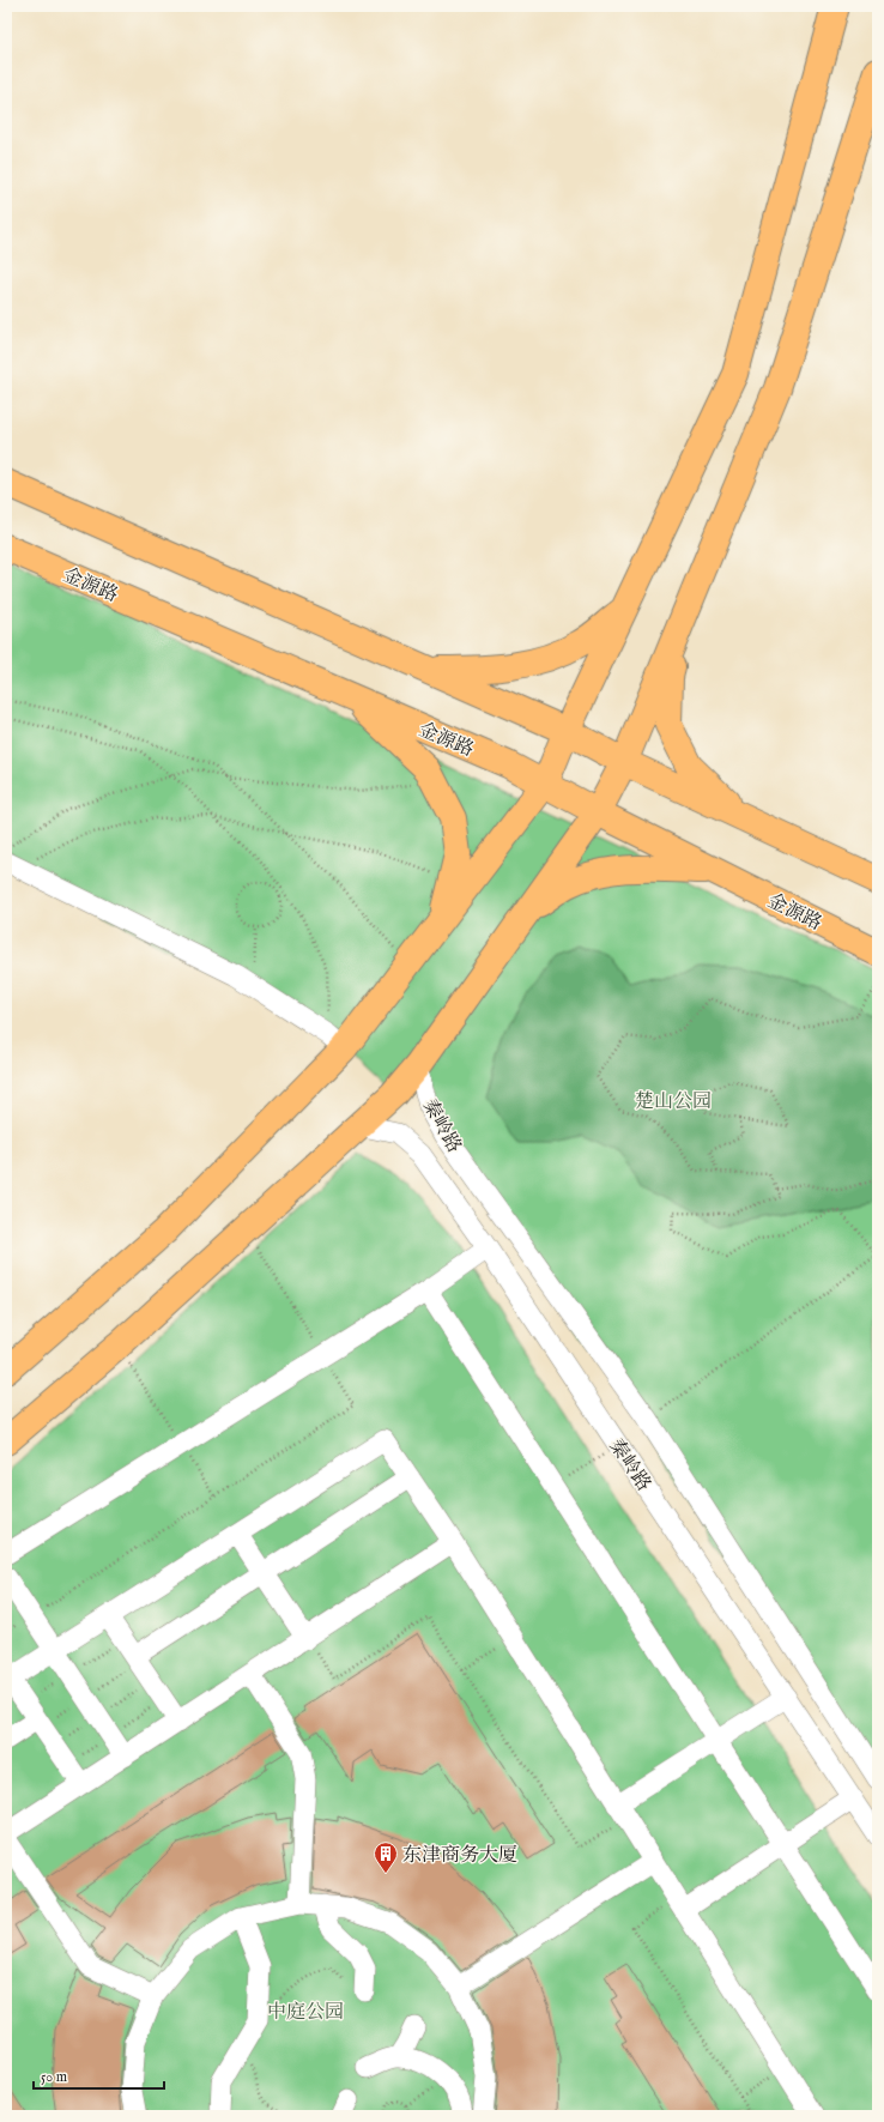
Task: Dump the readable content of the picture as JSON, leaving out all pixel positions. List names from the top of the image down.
{
  "streets": {
    "main road": ["金源路"],
    "street": ["秦岭路"]
  },
  "parks": ["楚山公园", "中庭公园"],
  "places": {
    "building": ["东津商务大厦"]
  },
  "scale_bar": "50 m"
}
